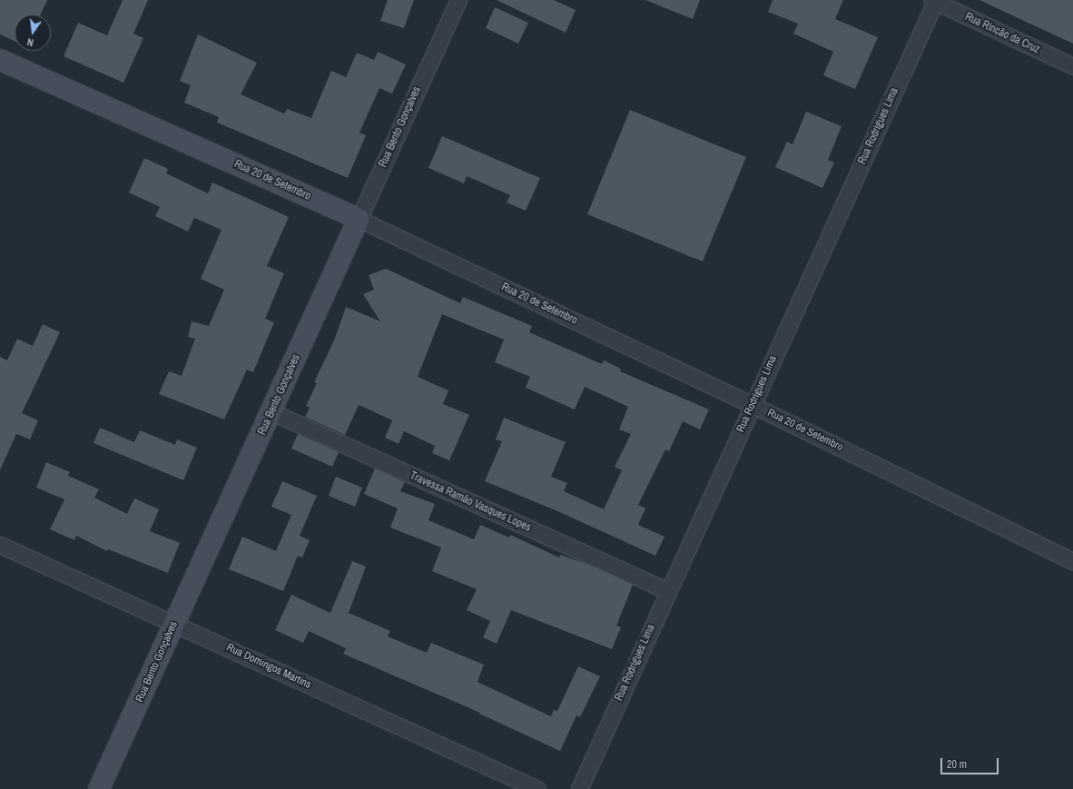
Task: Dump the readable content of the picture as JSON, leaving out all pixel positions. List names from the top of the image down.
{
  "streets": {
    "main road": ["Rua Bento Gonçalves", "Rua 20 de Setembro"],
    "street": [
      "Rua Rincão da Cruz",
      "Rua Rodrigues Lima",
      "Travessa Ramão Vasques Lopes",
      "Rua Domingos Martins"
    ]
  },
  "crossings": [
    ["Rua Rincão da Cruz", "Rua Rodrigues Lima"],
    ["Rua Rodrigues Lima", "Rua 20 de Setembro"],
    ["Rua Rodrigues Lima", "Travessa Ramão Vasques Lopes"],
    ["Rua Bento Gonçalves", "Rua 20 de Setembro"],
    ["Rua Bento Gonçalves", "Travessa Ramão Vasques Lopes"],
    ["Rua Bento Gonçalves", "Rua Domingos Martins"]
  ],
  "scale_bar": "20 m",
  "north": "bottom"
}
